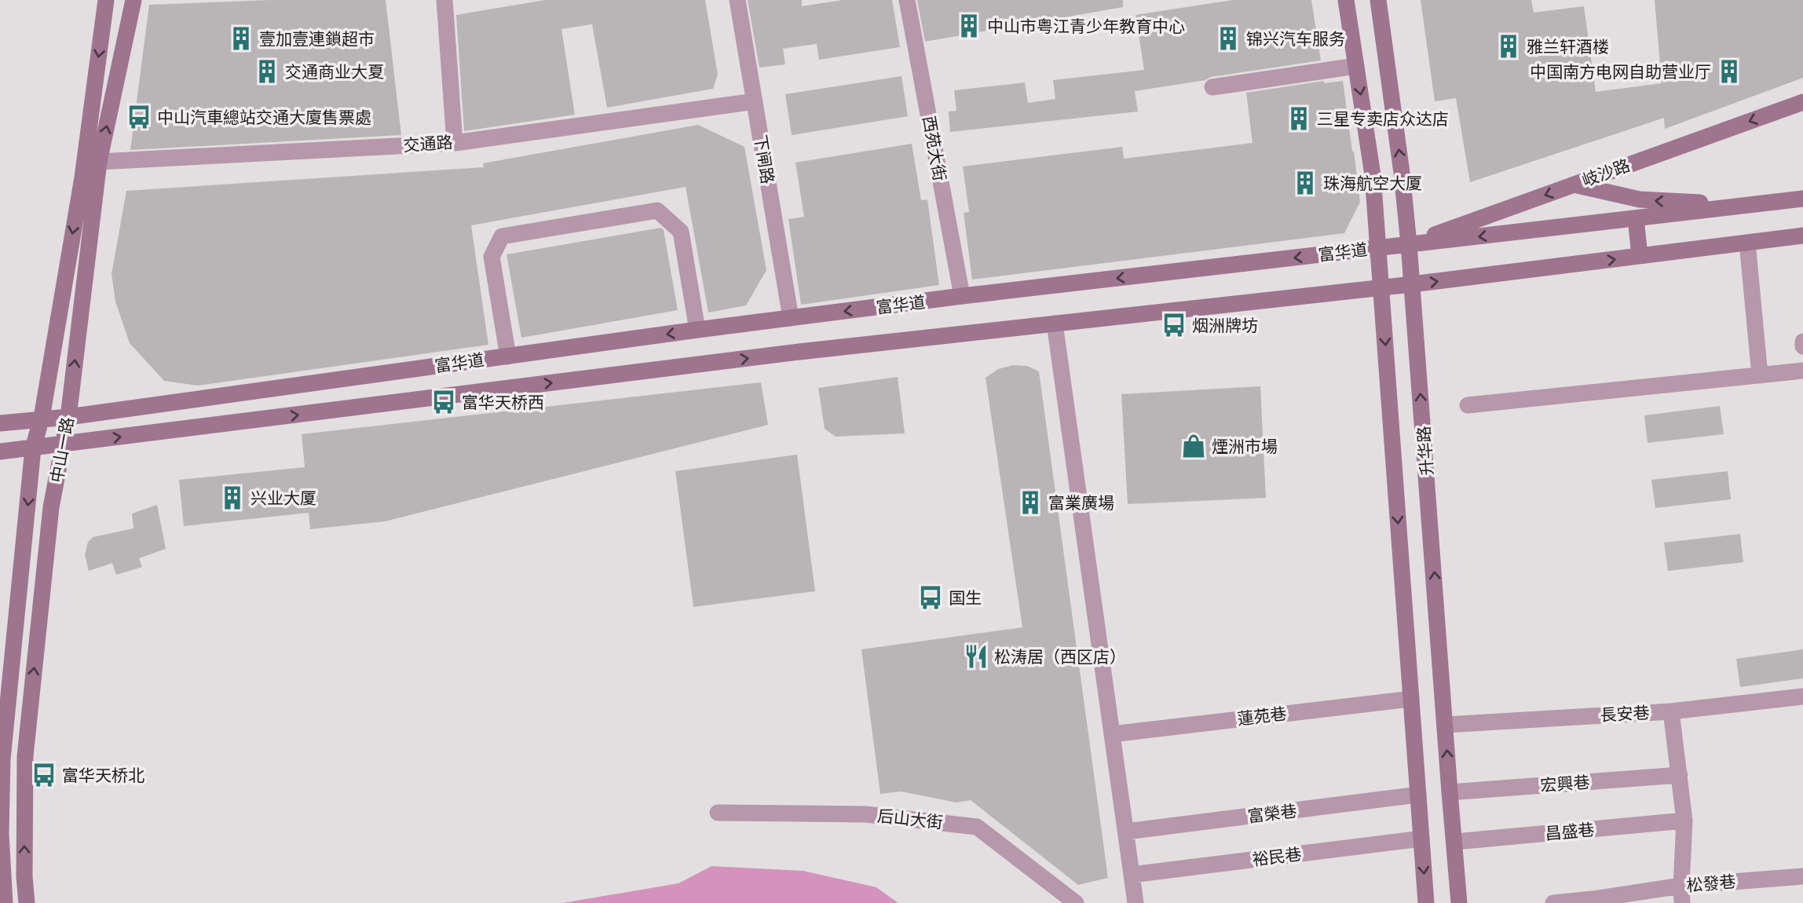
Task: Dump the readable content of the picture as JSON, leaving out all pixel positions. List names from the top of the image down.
{
  "streets": {
    "main road": [
      "岐沙路",
      "富华道",
      "中山一路",
      "升华路"
    ],
    "street": [
      "交通路",
      "西苑大街",
      "下闸路",
      "長安巷",
      "蓮苑巷",
      "宏興巷",
      "富榮巷",
      "后山大街",
      "昌盛巷",
      "裕民巷",
      "松發巷"
    ]
  },
  "crossings": [
    ["交通路", "下闸路"],
    ["交通路", "中山一路"],
    ["西苑大街", "富华道"],
    ["下闸路", "富华道"],
    ["岐沙路", "富华道"],
    ["岐沙路", "升华路"],
    ["富华道", "中山一路"],
    ["富华道", "升华路"],
    ["升华路", "長安巷"],
    ["升华路", "蓮苑巷"],
    ["升华路", "宏興巷"],
    ["升华路", "富榮巷"],
    ["升华路", "昌盛巷"],
    ["升华路", "裕民巷"]
  ],
  "one_way": ["岐沙路"],
  "places": {
    "building": [
      "中山市粤江青少年教育中心",
      "壹加壹連鎖超市",
      "锦兴汽车服务",
      "雅兰轩酒楼",
      "交通商业大夏",
      "中国南方电网自助营业厅",
      "三星专卖店众达店",
      "珠海航空大厦",
      "兴业大厦",
      "富業廣場"
    ],
    "bus stop": [
      "中山汽車總站交通大廈售票處",
      "烟洲牌坊",
      "富华天桥西",
      "国生",
      "富华天桥北"
    ],
    "shop": ["煙洲市場"],
    "restaurant": ["松涛居（西区店）"]
  }
}
